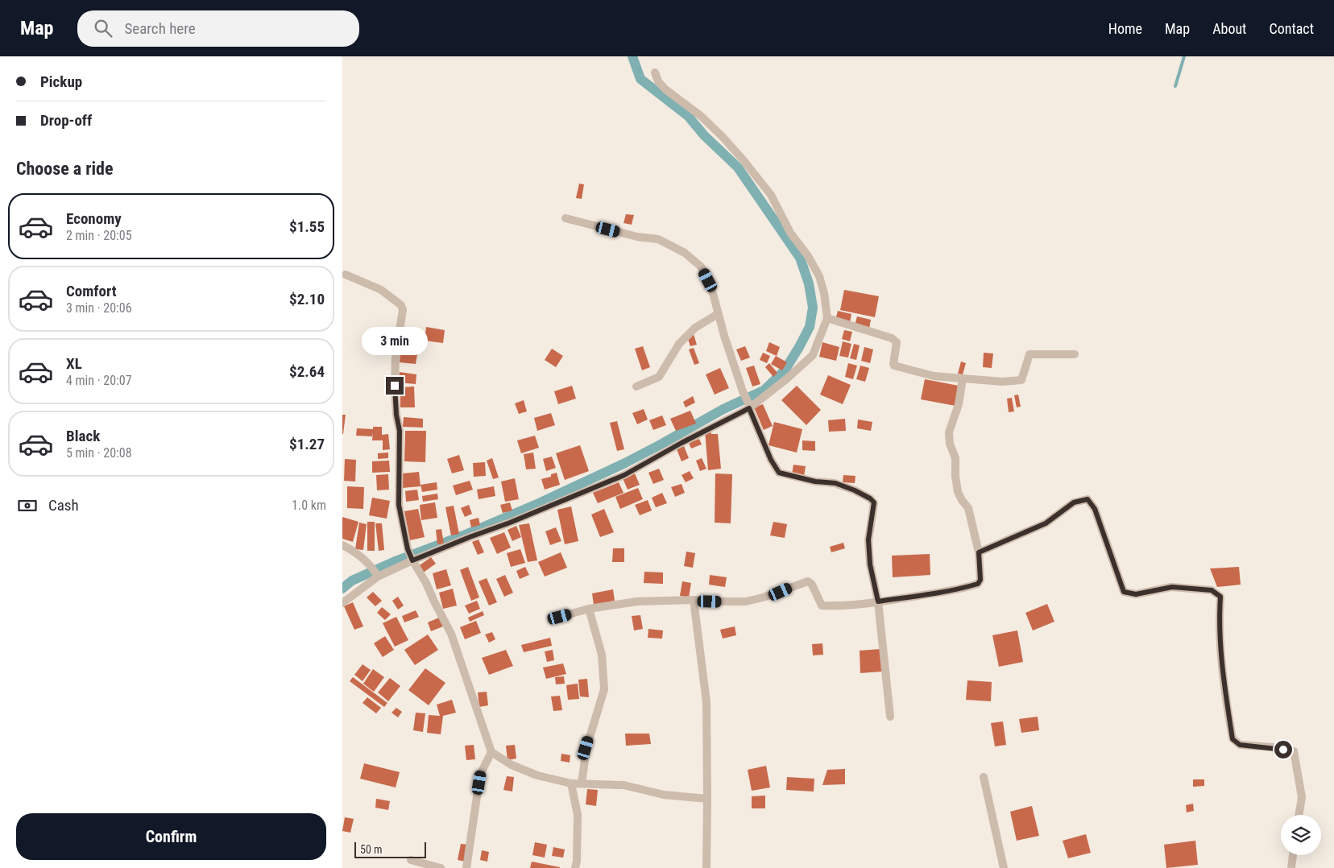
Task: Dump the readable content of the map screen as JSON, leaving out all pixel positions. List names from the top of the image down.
{
  "scale_bar": "50 m",
  "page": {
    "header": "Map",
    "search": "Search here",
    "nav": [
      "Home",
      "Map",
      "About",
      "Contact"
    ],
    "banner": ["Pickup", "Drop-off"],
    "heading": "Choose a ride",
    "list": [
      {
        "name": "Economy",
        "note": "2 min · 20:05",
        "value": "$1.55"
      },
      {
        "name": "Comfort",
        "note": "3 min · 20:06",
        "value": "$2.10"
      },
      {
        "name": "XL",
        "note": "4 min · 20:07",
        "value": "$2.64"
      },
      {
        "name": "Black",
        "note": "5 min · 20:08",
        "value": "$1.27"
      }
    ],
    "bubble": "3 min",
    "pay": ["Cash", "1.0 km"],
    "buttons": "Confirm",
    "scale": "50 m"
  }
}
